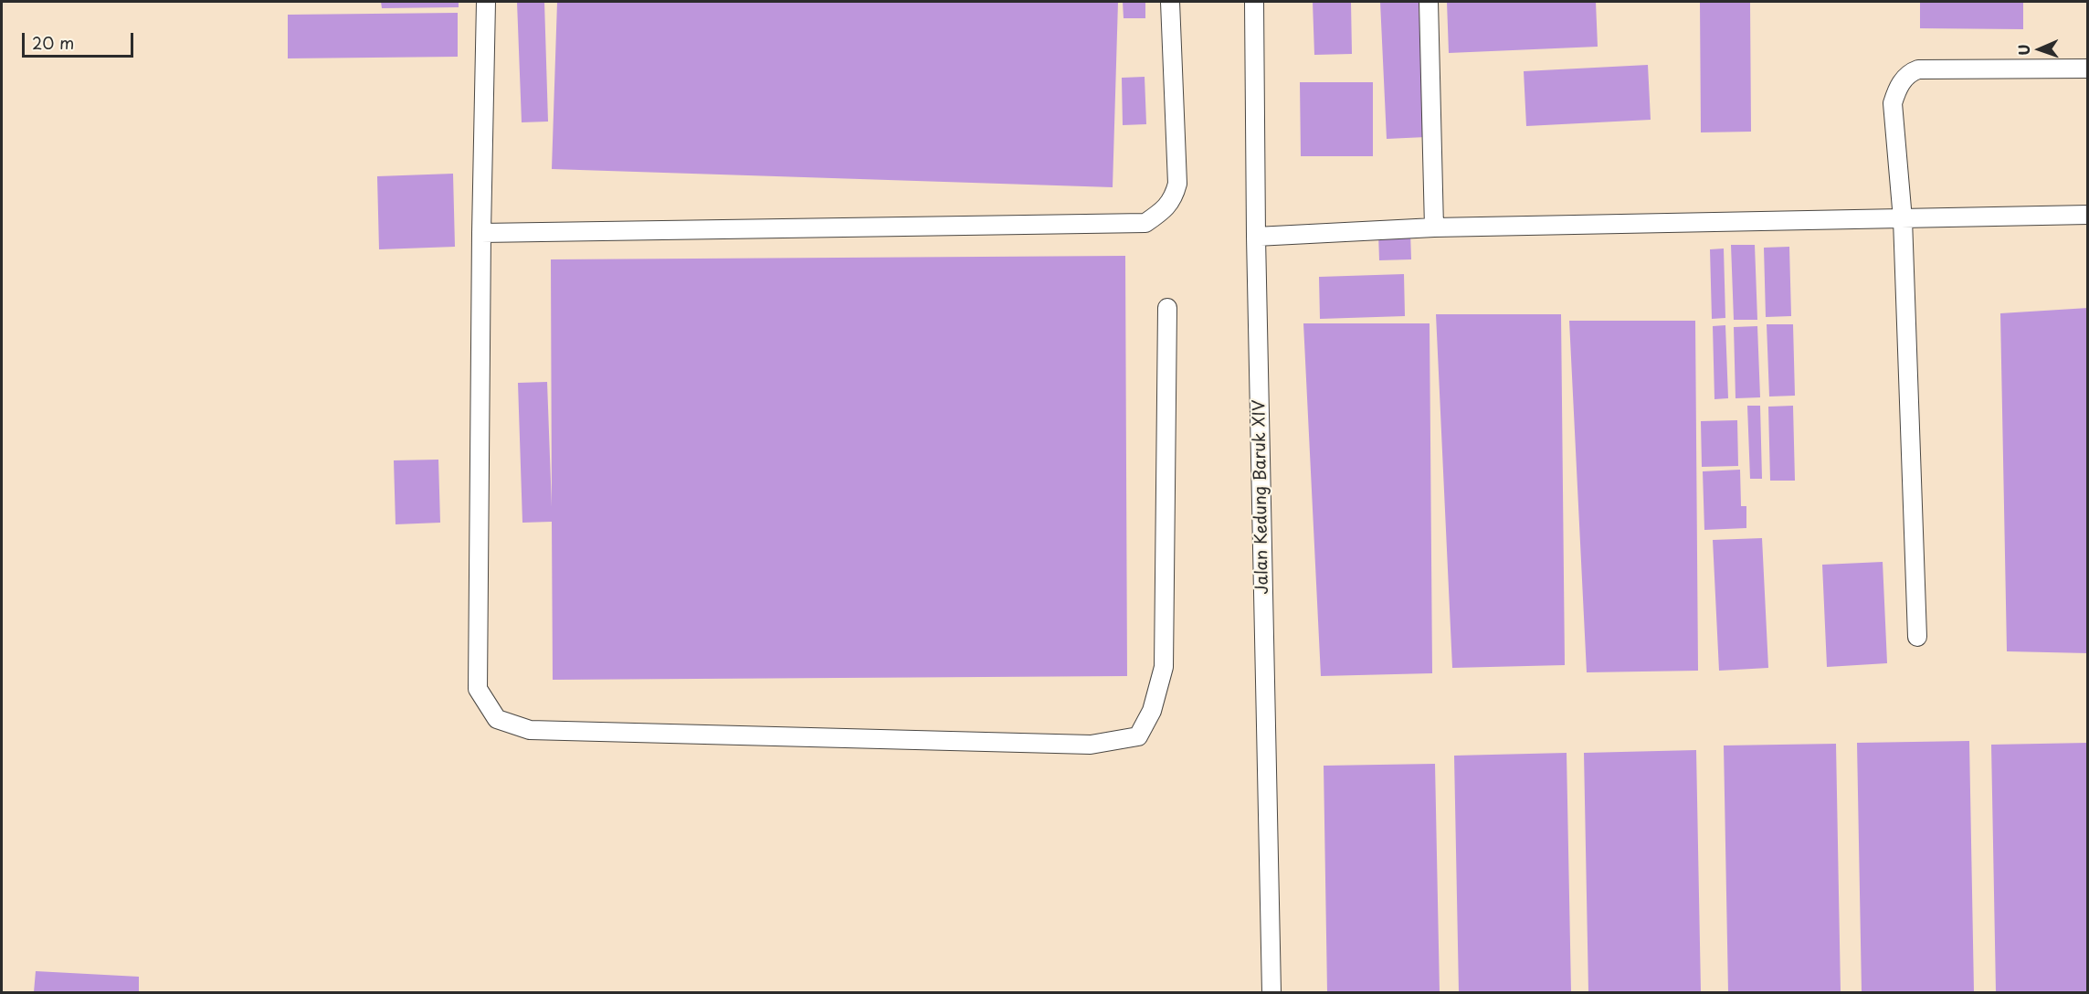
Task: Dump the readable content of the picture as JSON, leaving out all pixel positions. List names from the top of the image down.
{
  "streets": {
    "lane": ["Jalan Kedung Baruk XIV"]
  },
  "scale_bar": "20 m",
  "north": "left"
}
